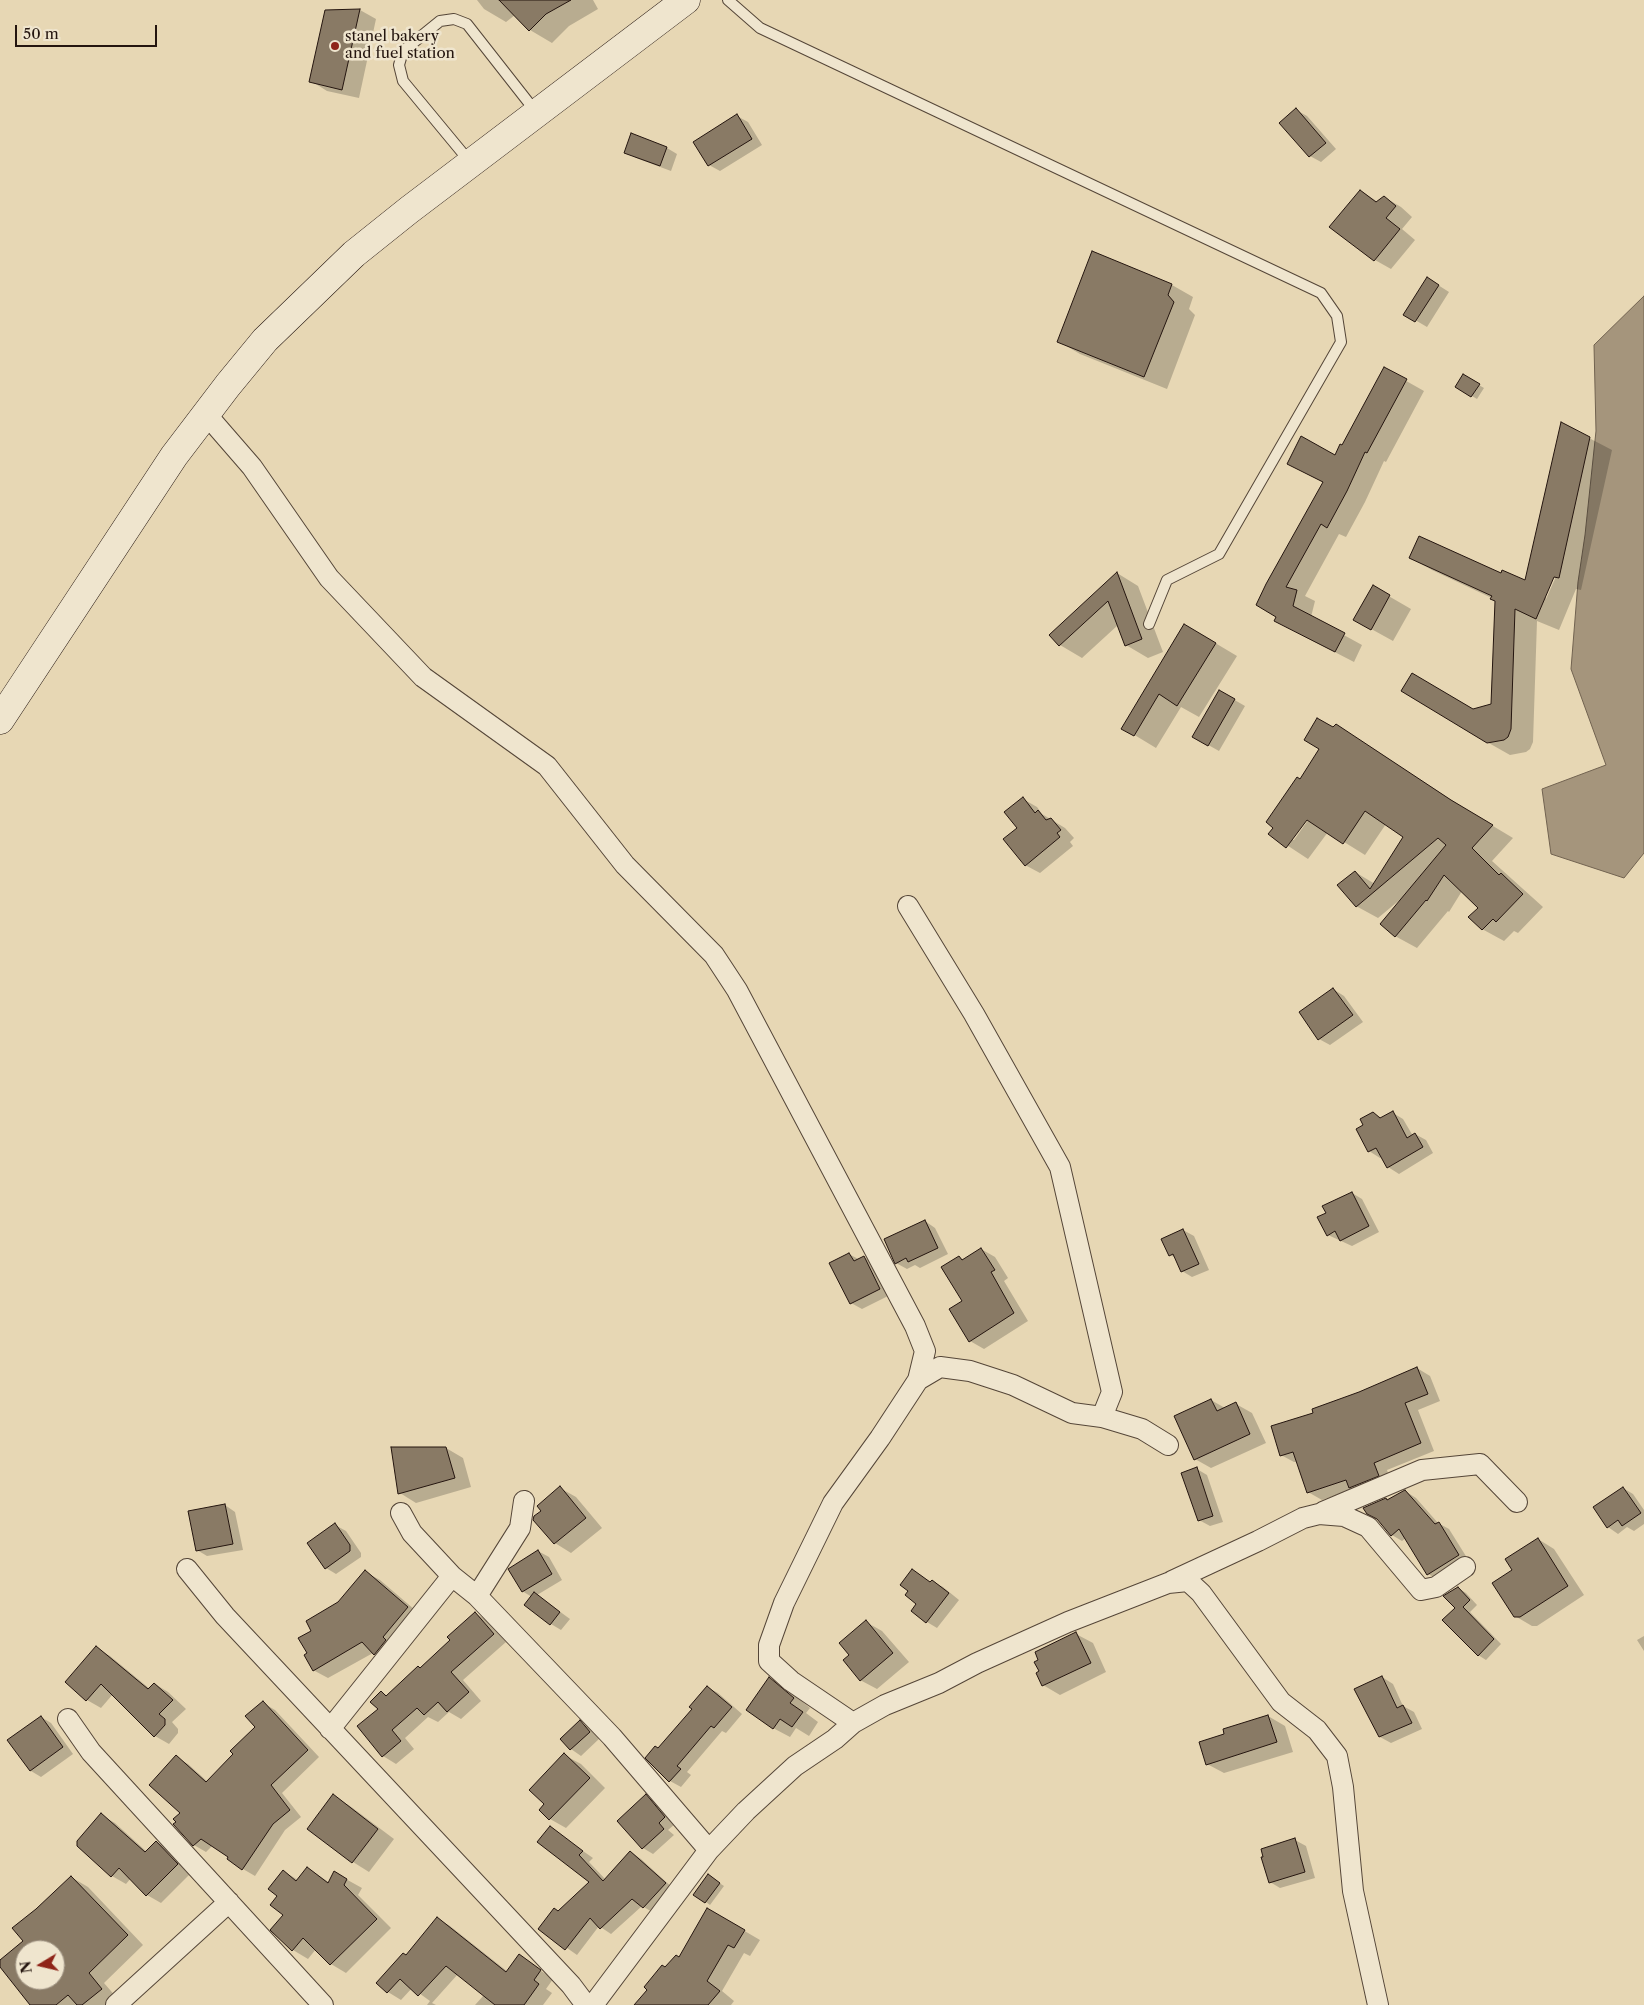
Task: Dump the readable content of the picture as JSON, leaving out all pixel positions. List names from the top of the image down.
{
  "places": ["stanel bakery and fuel station"],
  "scale_bar": "50 m",
  "north": "left"
}
